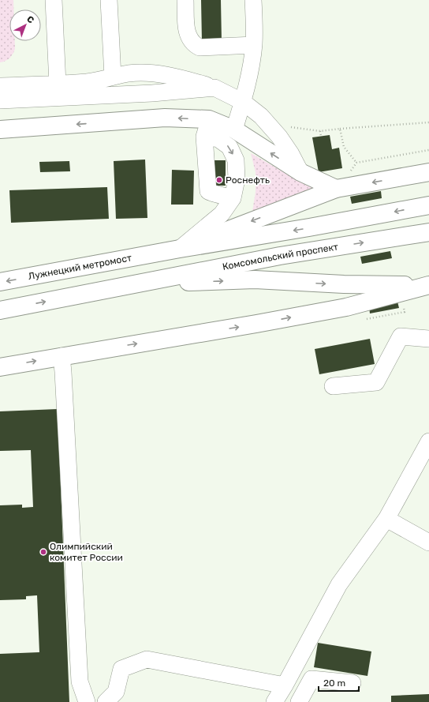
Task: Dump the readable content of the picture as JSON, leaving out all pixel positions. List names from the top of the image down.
{
  "streets": {
    "main road": ["Комсомольский проспект", "Лужнецкий метромост"]
  },
  "places": ["Роснефть", "Олимпийский комитет России"],
  "scale_bar": "20 m",
  "north": "top right"
}
